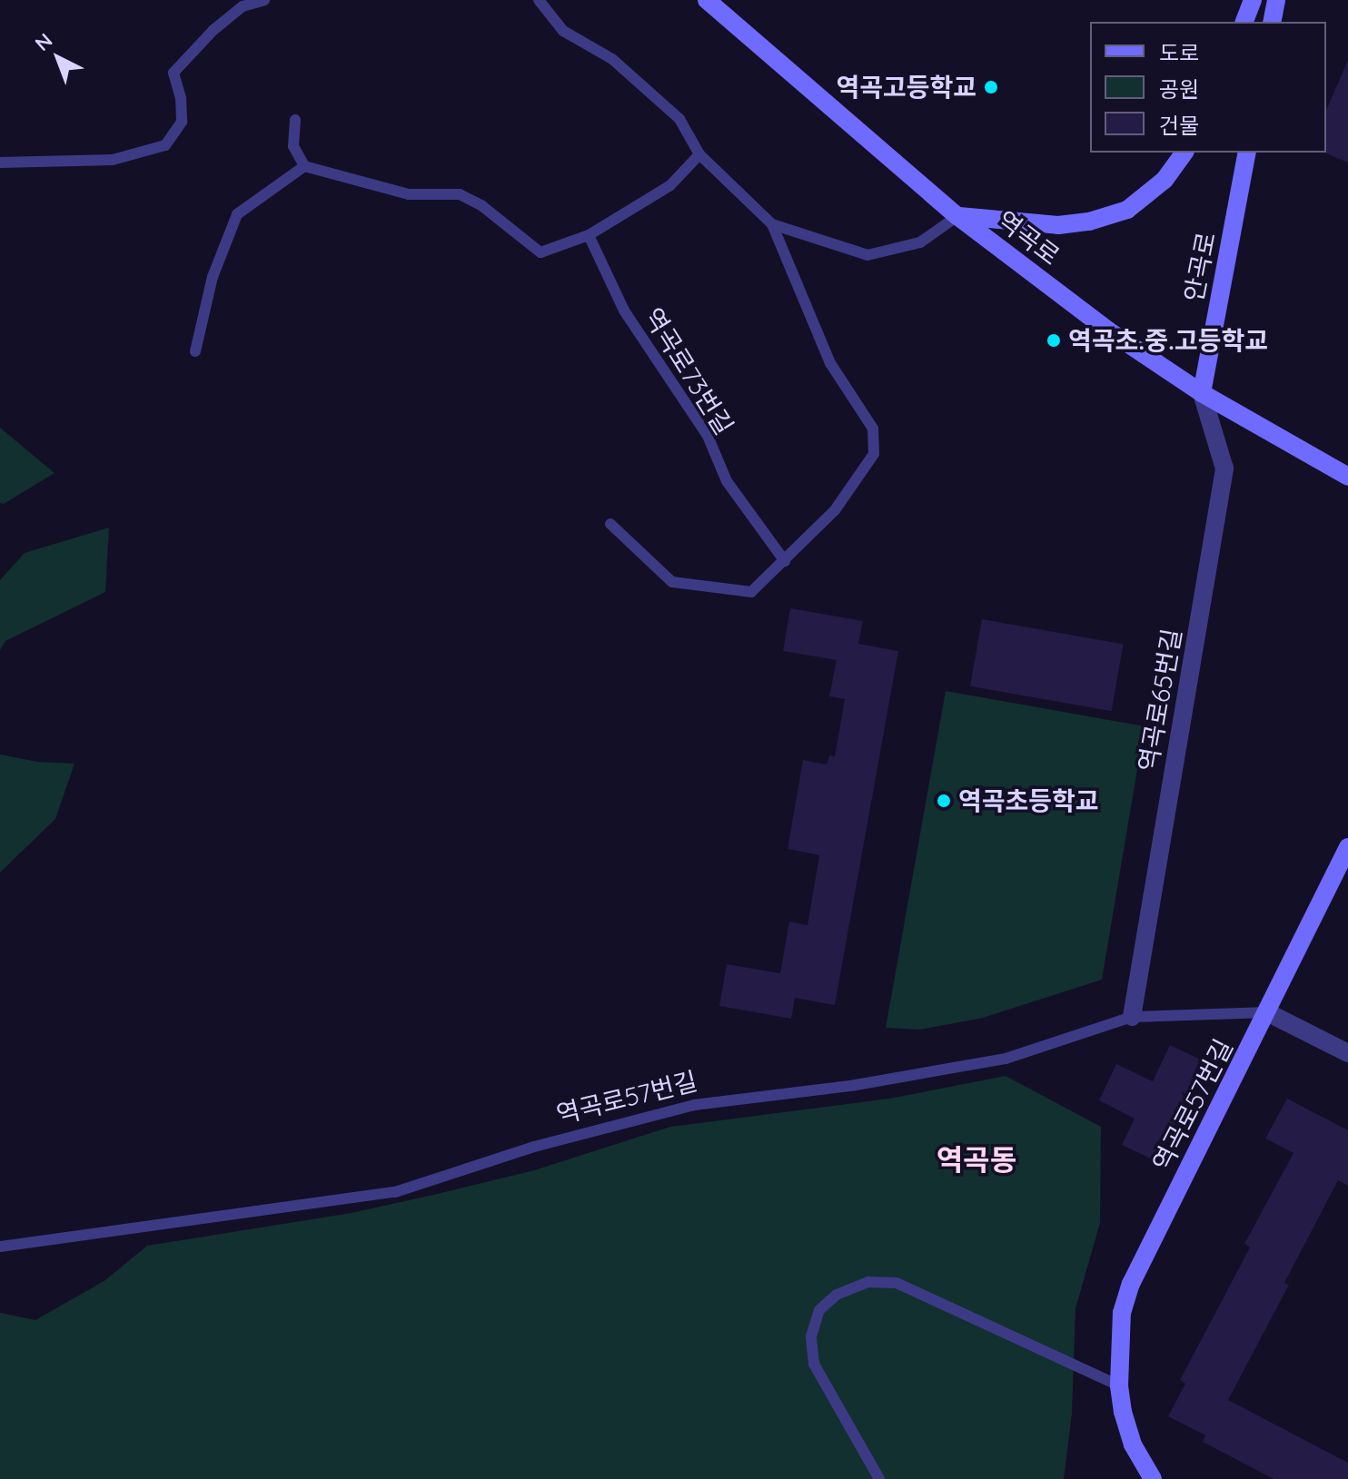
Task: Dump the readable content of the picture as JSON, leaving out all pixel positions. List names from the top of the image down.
{
  "streets": {
    "street": [
      "역곡로",
      "안곡로",
      "역곡로65번길",
      "역곡로57번길"
    ],
    "lane": ["역곡로73번길"]
  },
  "crossings": [
    ["역곡로", "안곡로"],
    ["역곡로", "역곡로65번길"],
    ["안곡로", "역곡로65번길"],
    ["역곡로65번길", "역곡로57번길"]
  ],
  "districts": ["역곡동"],
  "places": ["역곡고등학교", "역곡초.중.고등학교", "역곡초등학교"],
  "legend": ["도로", "공원", "건물"],
  "north": "top left"
}
